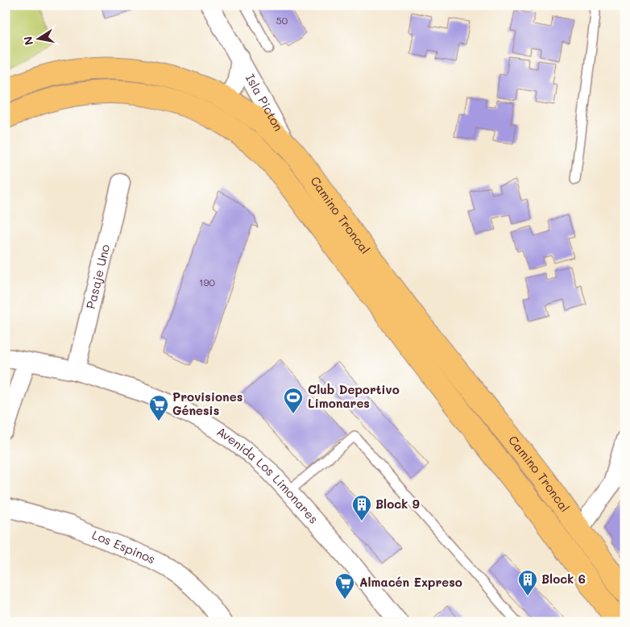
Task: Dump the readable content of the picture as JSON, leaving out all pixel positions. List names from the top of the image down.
{
  "streets": {
    "main road": ["Camino Troncal"],
    "street": [
      "Isla Picton",
      "Pasaje Uno",
      "Avenida Los Limonares",
      "Los Espinos"
    ]
  },
  "crossings": [
    ["Isla Picton", "Camino Troncal"],
    ["Pasaje Uno", "Avenida Los Limonares"]
  ],
  "places": {
    "sports": ["Club Deportivo Limonares"],
    "supermarket": ["Provisiones Génesis", "Almacén Expreso"],
    "building": ["Block 9", "Block 6"]
  },
  "house_numbers": ["50", "190"],
  "north": "left"
}
